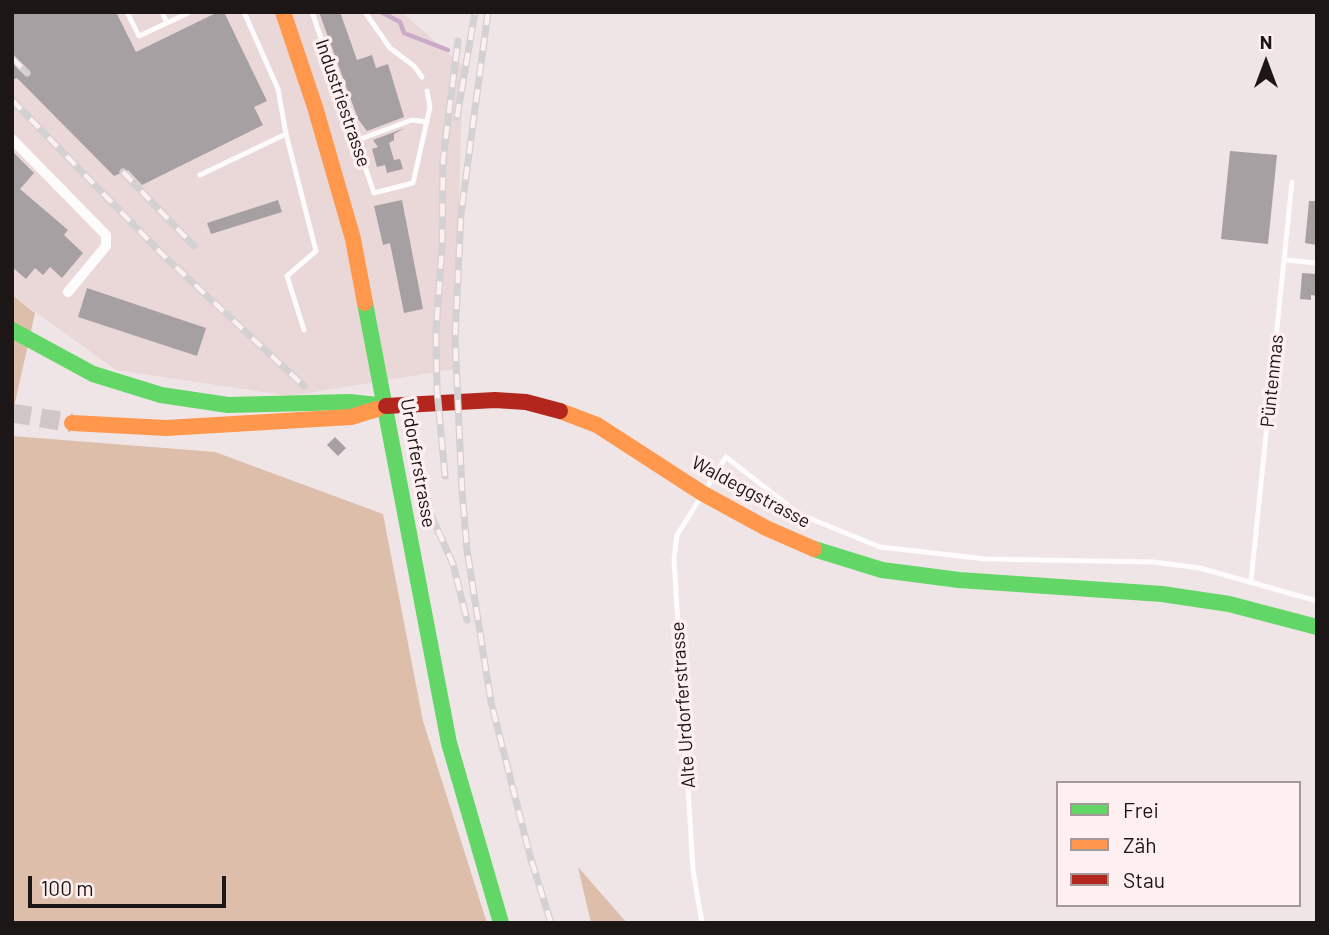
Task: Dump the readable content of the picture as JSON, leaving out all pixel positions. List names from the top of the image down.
{
  "streets": {
    "main road": ["Urdorferstrasse", "Waldeggstrasse"],
    "lane": ["Industriestrasse", "Püntenmas", "Alte Urdorferstrasse"]
  },
  "crossings": [
    ["Püntenmas", "Alte Urdorferstrasse"],
    ["Urdorferstrasse", "Waldeggstrasse"],
    ["Waldeggstrasse", "Alte Urdorferstrasse"]
  ],
  "legend": ["Frei", "Zäh", "Stau"],
  "scale_bar": "100 m",
  "north": "top"
}
